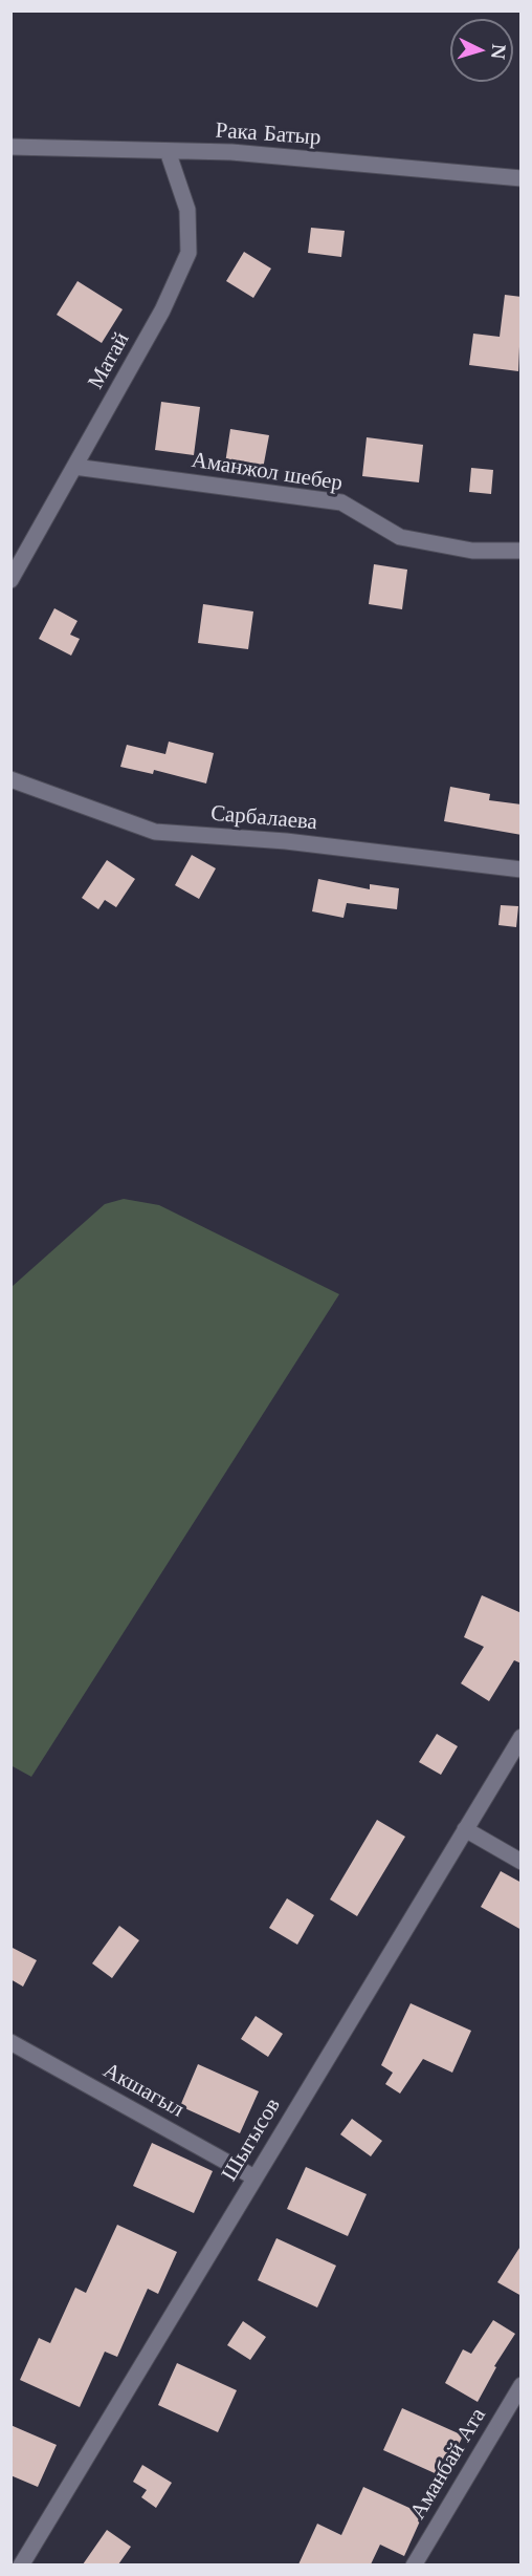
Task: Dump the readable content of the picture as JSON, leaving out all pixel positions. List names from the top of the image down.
{
  "streets": {
    "street": [
      "Рака Батыр",
      "Матай",
      "Аманжол шебер",
      "Сарбалаева",
      "Акшагыл",
      "Шыгысов",
      "Аманбай Ата"
    ]
  },
  "crossings": [
    ["Рака Батыр", "Матай"],
    ["Матай", "Аманжол шебер"],
    ["Акшагыл", "Шыгысов"]
  ],
  "north": "right"
}
